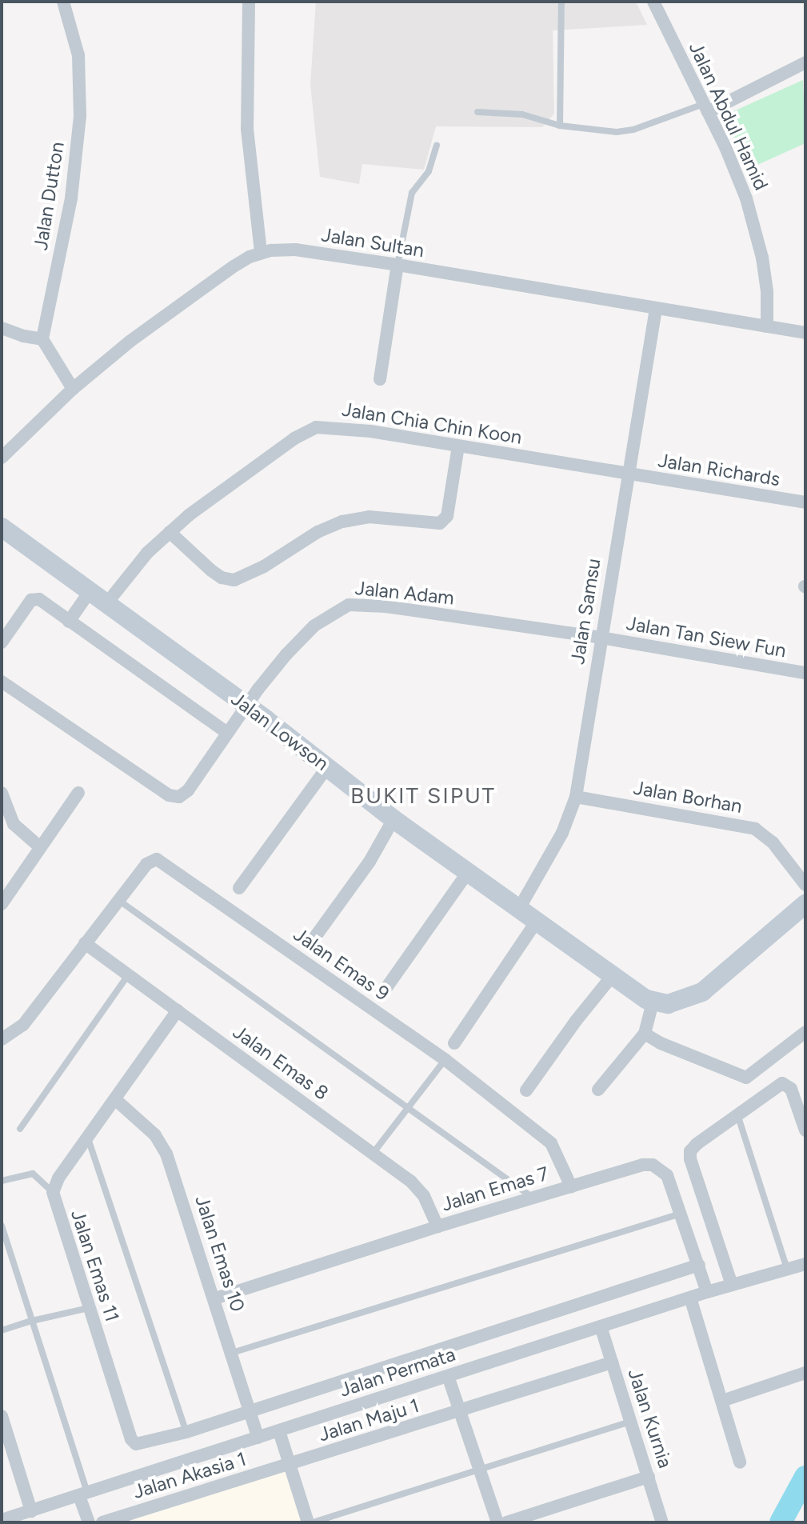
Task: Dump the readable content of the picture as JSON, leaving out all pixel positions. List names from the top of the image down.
{
  "streets": {
    "street": [
      "Jalan Abdul Hamid",
      "Jalan Dutton",
      "Jalan Sultan",
      "Jalan Chia Chin Koon",
      "Jalan Richards",
      "Jalan Adam",
      "Jalan Samsu",
      "Jalan Tan Siew Fun",
      "Jalan Lowson",
      "Jalan Borhan",
      "Jalan Emas 9",
      "Jalan Emas 8",
      "Jalan Emas 7",
      "Jalan Emas 10",
      "Jalan Emas 11",
      "Jalan Permata",
      "Jalan Kurnia",
      "Jalan Maju 1",
      "Jalan Akasia 1"
    ]
  },
  "crossings": [
    ["Jalan Abdul Hamid", "Jalan Sultan"],
    ["Jalan Sultan", "Jalan Samsu"],
    ["Jalan Chia Chin Koon", "Jalan Richards"],
    ["Jalan Chia Chin Koon", "Jalan Samsu"],
    ["Jalan Chia Chin Koon", "Jalan Lowson"],
    ["Jalan Richards", "Jalan Samsu"],
    ["Jalan Adam", "Jalan Samsu"],
    ["Jalan Adam", "Jalan Tan Siew Fun"],
    ["Jalan Adam", "Jalan Lowson"],
    ["Jalan Samsu", "Jalan Tan Siew Fun"],
    ["Jalan Samsu", "Jalan Lowson"],
    ["Jalan Samsu", "Jalan Borhan"],
    ["Jalan Emas 9", "Jalan Emas 8"],
    ["Jalan Emas 9", "Jalan Emas 7"],
    ["Jalan Emas 8", "Jalan Emas 7"],
    ["Jalan Emas 8", "Jalan Emas 11"],
    ["Jalan Emas 7", "Jalan Emas 10"],
    ["Jalan Emas 7", "Jalan Emas 11"],
    ["Jalan Emas 7", "Jalan Permata"],
    ["Jalan Emas 10", "Jalan Emas 11"],
    ["Jalan Emas 10", "Jalan Permata"],
    ["Jalan Permata", "Jalan Kurnia"],
    ["Jalan Kurnia", "Jalan Maju 1"],
    ["Jalan Maju 1", "Jalan Akasia 1"]
  ],
  "districts": ["BUKIT SIPUT"]
}
